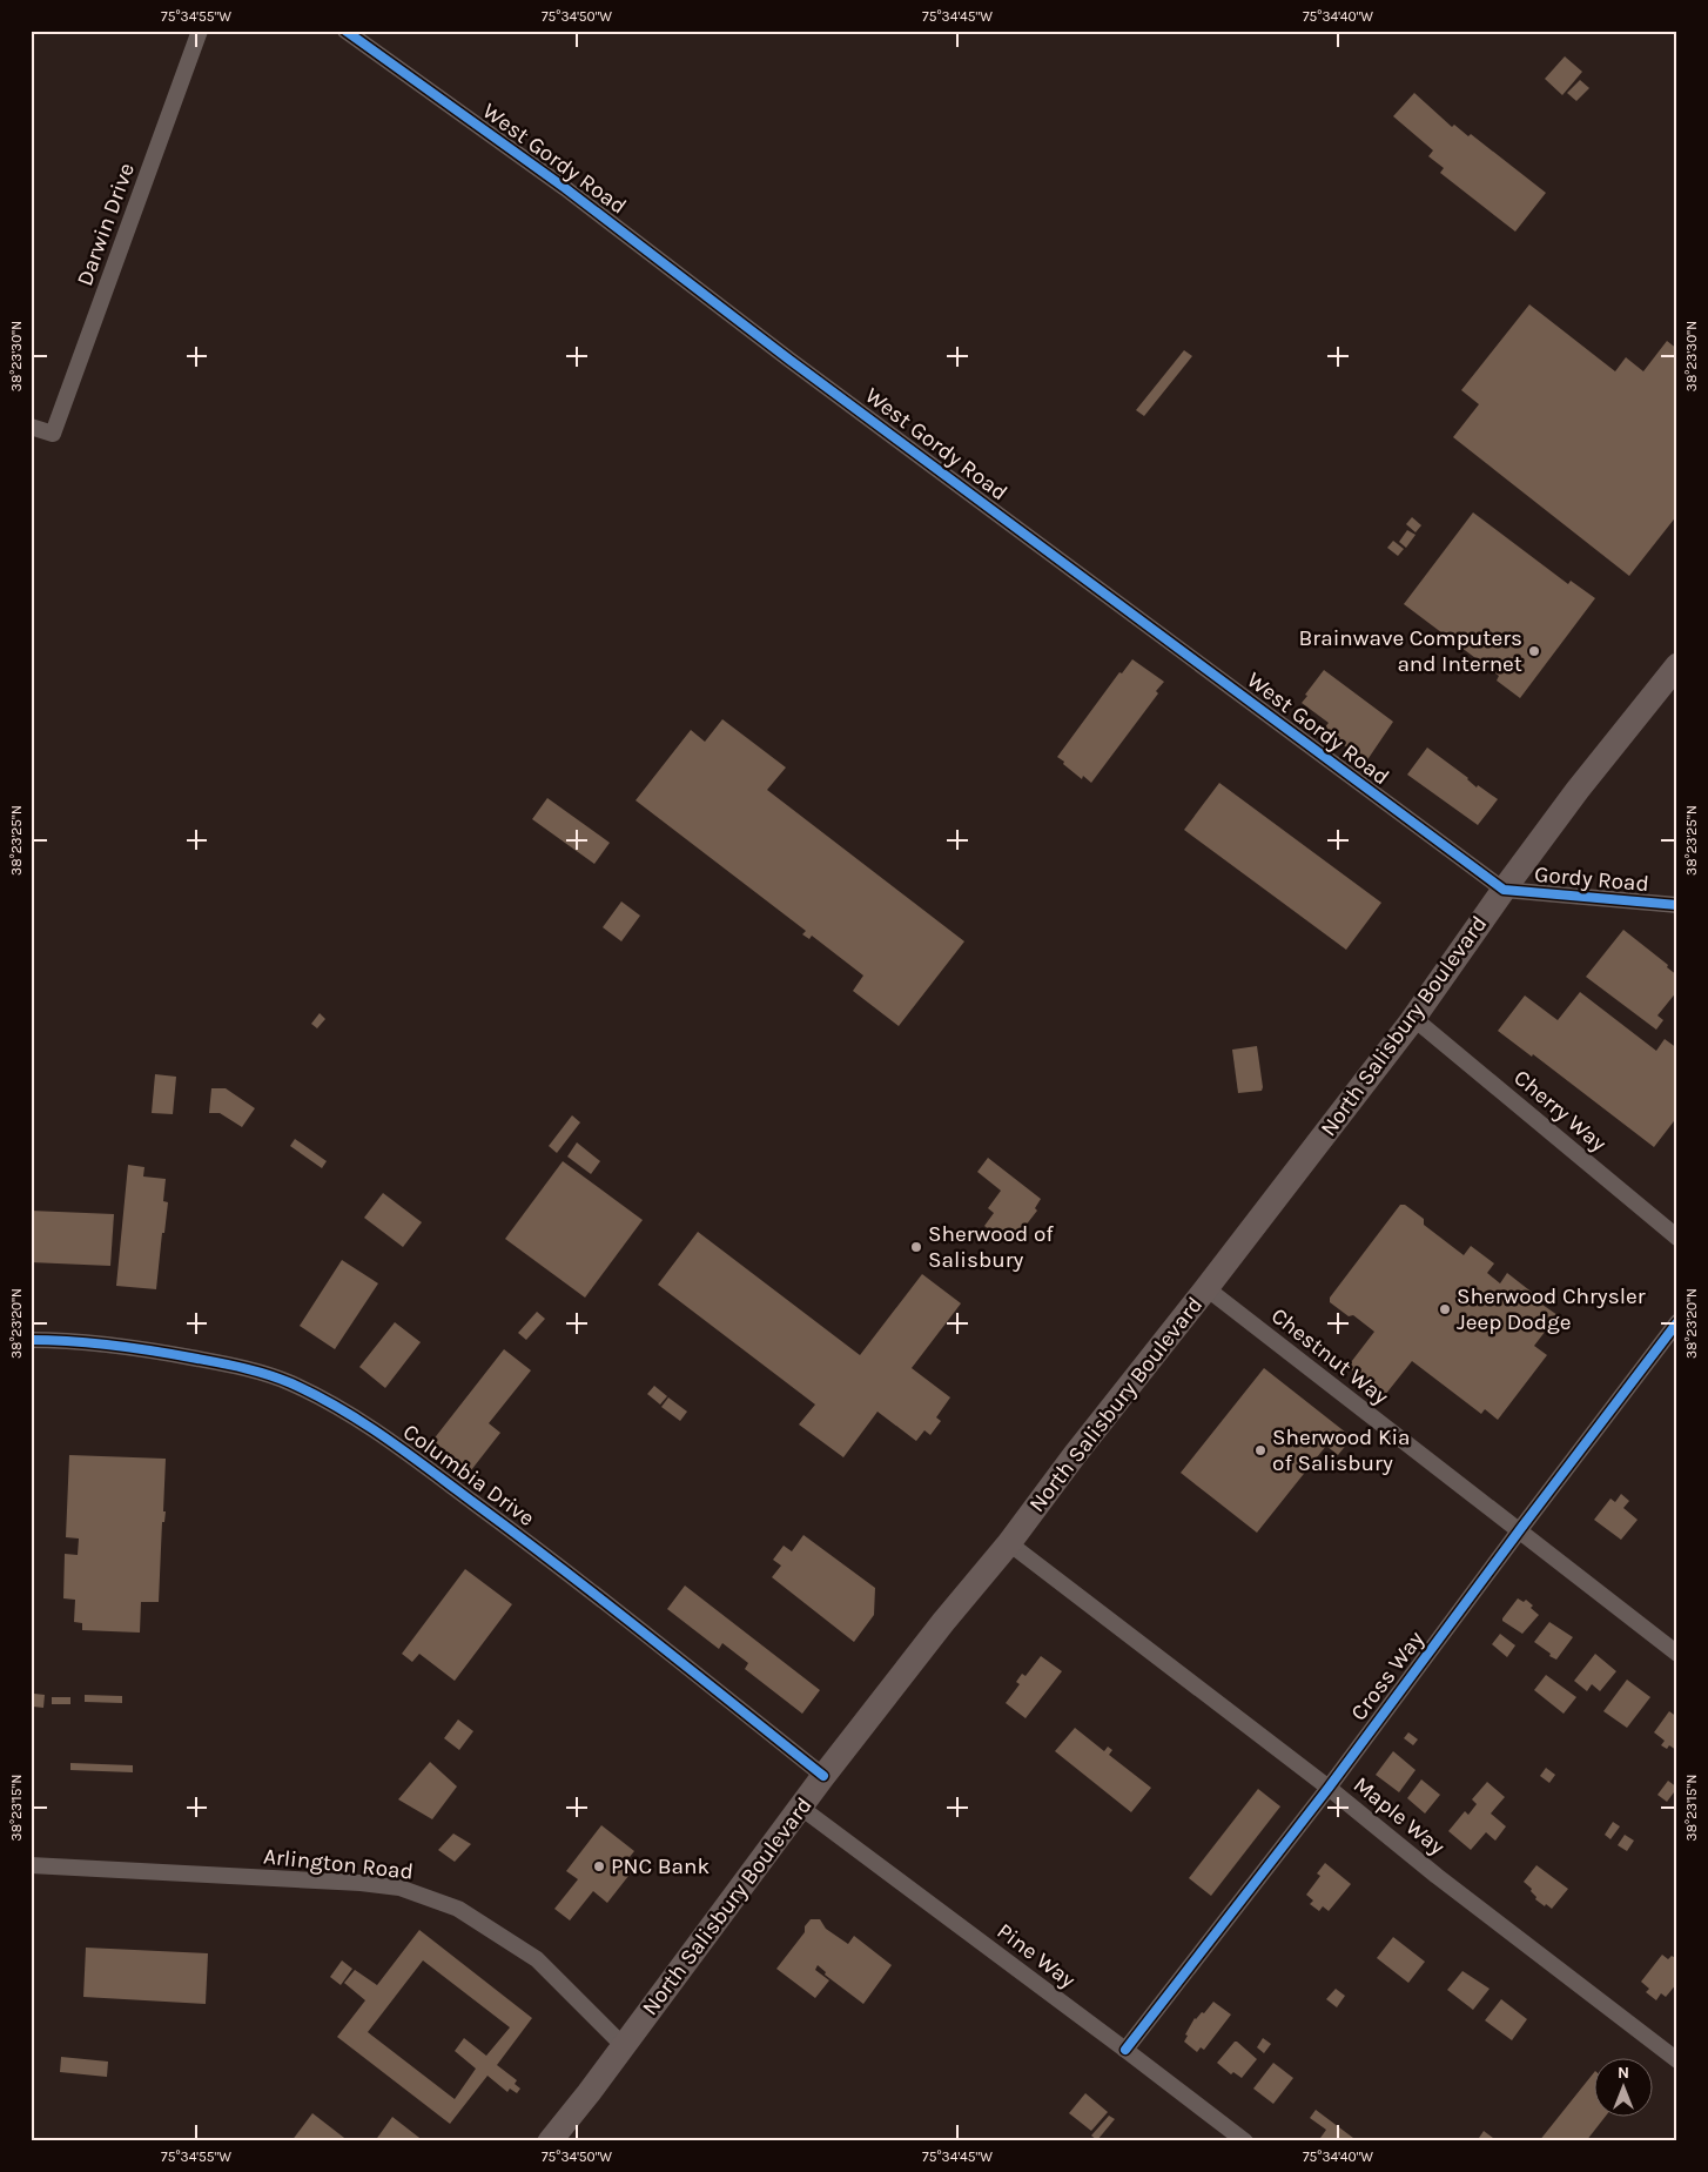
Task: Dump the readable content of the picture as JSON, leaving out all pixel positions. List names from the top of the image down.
{
  "streets": {
    "main road": ["North Salisbury Boulevard"],
    "street": [
      "West Gordy Road",
      "Darwin Drive",
      "Gordy Road",
      "Cherry Way",
      "Chestnut Way",
      "Columbia Drive",
      "Cross Way",
      "Maple Way",
      "Arlington Road",
      "Pine Way"
    ]
  },
  "crossings": [
    ["West Gordy Road", "Gordy Road"],
    ["West Gordy Road", "North Salisbury Boulevard"],
    ["Gordy Road", "North Salisbury Boulevard"],
    ["North Salisbury Boulevard", "Cherry Way"],
    ["North Salisbury Boulevard", "Chestnut Way"],
    ["North Salisbury Boulevard", "Columbia Drive"],
    ["North Salisbury Boulevard", "Maple Way"],
    ["North Salisbury Boulevard", "Arlington Road"],
    ["North Salisbury Boulevard", "Pine Way"],
    ["Chestnut Way", "Cross Way"],
    ["Cross Way", "Maple Way"],
    ["Cross Way", "Pine Way"]
  ],
  "places": [
    "Brainwave Computers and Internet",
    "Sherwood of Salisbury",
    "Sherwood Chrysler Jeep Dodge",
    "Sherwood Kia of Salisbury",
    "PNC Bank"
  ],
  "north": "top",
  "coordinates": [
    "75°34'55\"W",
    "75°34'50\"W",
    "75°34'45\"W",
    "75°34'40\"W",
    "38°23'30\"N",
    "38°23'25\"N",
    "38°23'20\"N",
    "38°23'15\"N"
  ]
}
